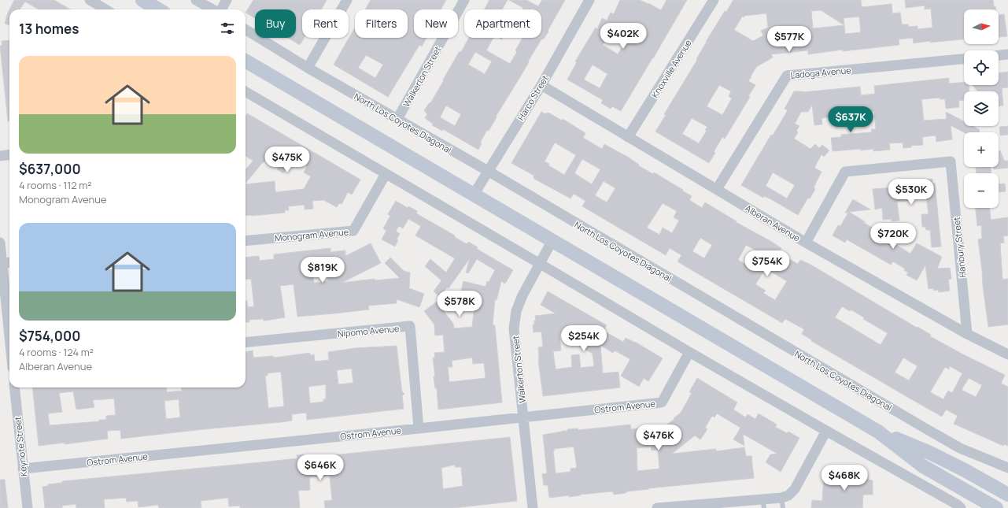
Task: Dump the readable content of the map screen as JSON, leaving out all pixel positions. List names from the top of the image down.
{
  "streets": {
    "street": [
      "Knoxville Avenue",
      "Ladoga Avenue",
      "Walkerton Street",
      "Harco Street",
      "North Los Coyotes Diagonal",
      "Alberan Avenue",
      "Monogram Avenue",
      "Hanbury Street",
      "Nipomo Avenue",
      "Ostrom Avenue",
      "Keynote Street"
    ]
  },
  "crossings": [
    ["Knoxville Avenue", "Alberan Avenue"],
    ["Ladoga Avenue", "Alberan Avenue"],
    ["Walkerton Street", "North Los Coyotes Diagonal"],
    ["Walkerton Street", "Ostrom Avenue"],
    ["Harco Street", "North Los Coyotes Diagonal"],
    ["Harco Street", "Alberan Avenue"],
    ["Alberan Avenue", "Hanbury Street"],
    ["Nipomo Avenue", "Ostrom Avenue"],
    ["Ostrom Avenue", "Keynote Street"]
  ],
  "north": "right",
  "page": {
    "map_buttons": ["+", "−"],
    "chip": [
      "Buy",
      "Rent",
      "Filters",
      "New",
      "Apartment"
    ],
    "heading": "13 homes",
    "price": [
      "$402K",
      "$577K",
      "$637K",
      "$475K",
      "$530K",
      "$720K",
      "$754K",
      "$819K",
      "$578K",
      "$254K",
      "$476K",
      "$646K",
      "$468K"
    ],
    "list": [
      {
        "name": "$637,000",
        "note": "4 rooms · 112 m² · Monogram Avenue"
      },
      {
        "name": "$754,000",
        "note": "4 rooms · 124 m² · Alberan Avenue"
      }
    ]
  }
}
